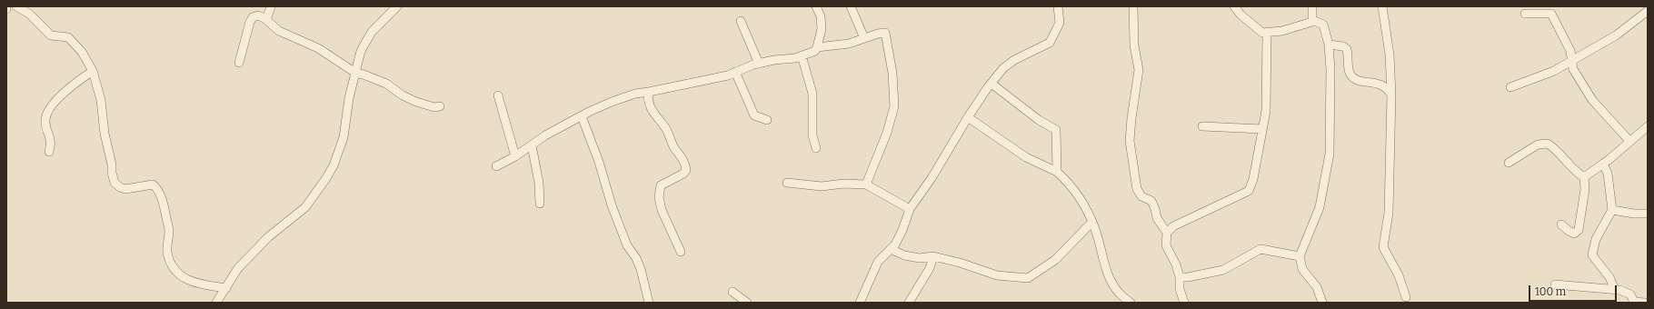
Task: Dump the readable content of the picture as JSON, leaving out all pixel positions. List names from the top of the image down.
{
  "scale_bar": "100 m"
}
